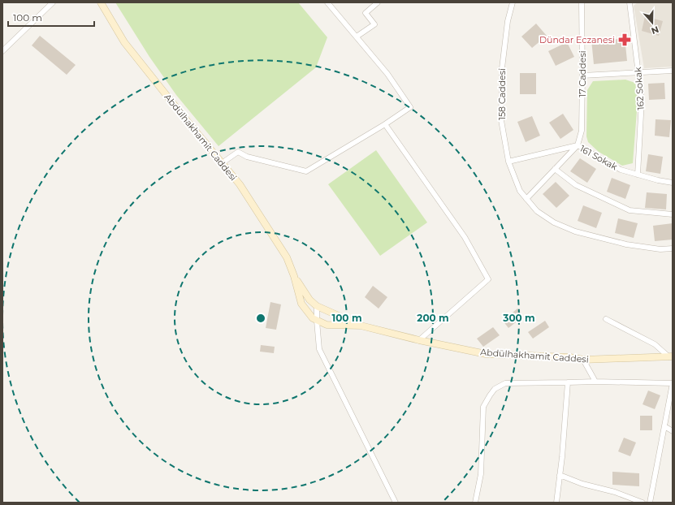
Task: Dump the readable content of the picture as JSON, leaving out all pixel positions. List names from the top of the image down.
{
  "streets": {
    "main road": ["Abdülhakhamit Caddesi"],
    "street": [
      "17 Caddesi",
      "162 Sokak",
      "158 Caddesi",
      "161 Sokak"
    ]
  },
  "crossings": [
    ["17 Caddesi", "161 Sokak"],
    ["162 Sokak", "161 Sokak"],
    ["158 Caddesi", "161 Sokak"]
  ],
  "places": {
    "pharmacy": ["Dündar Eczanesi"]
  },
  "scale_bar": "100 m",
  "north": "bottom",
  "rings": ["100 m", "200 m", "300 m"]
}
